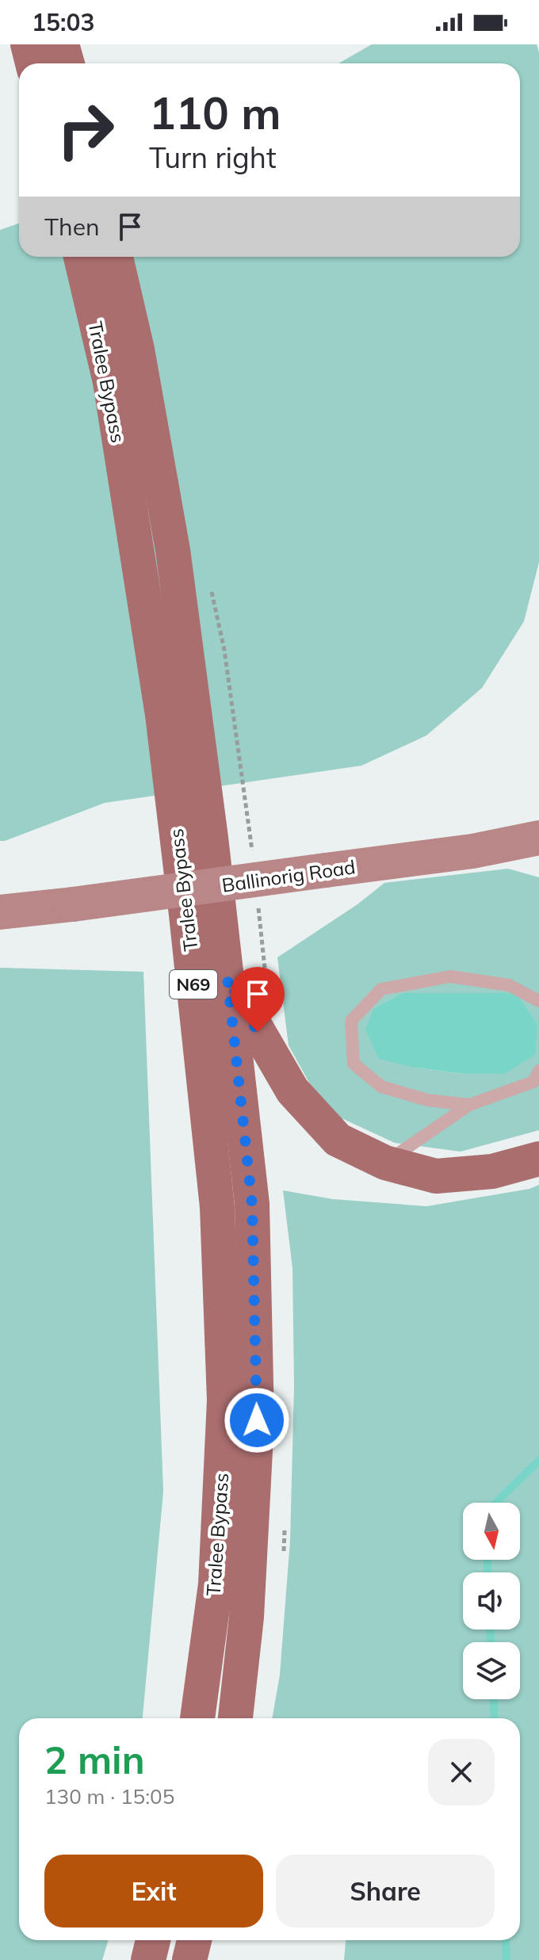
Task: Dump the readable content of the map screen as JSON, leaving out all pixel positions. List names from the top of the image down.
{
  "streets": {
    "main road": ["Tralee Bypass", "N69"],
    "street": ["Ballinorig Road"]
  },
  "north": "bottom",
  "page": {
    "status": "15:03",
    "turn": ["110 m", "Turn right"],
    "then": "Then",
    "heading": ["2 min", "130 m · 15:05"],
    "buttons": ["Exit", "Share"]
  }
}
